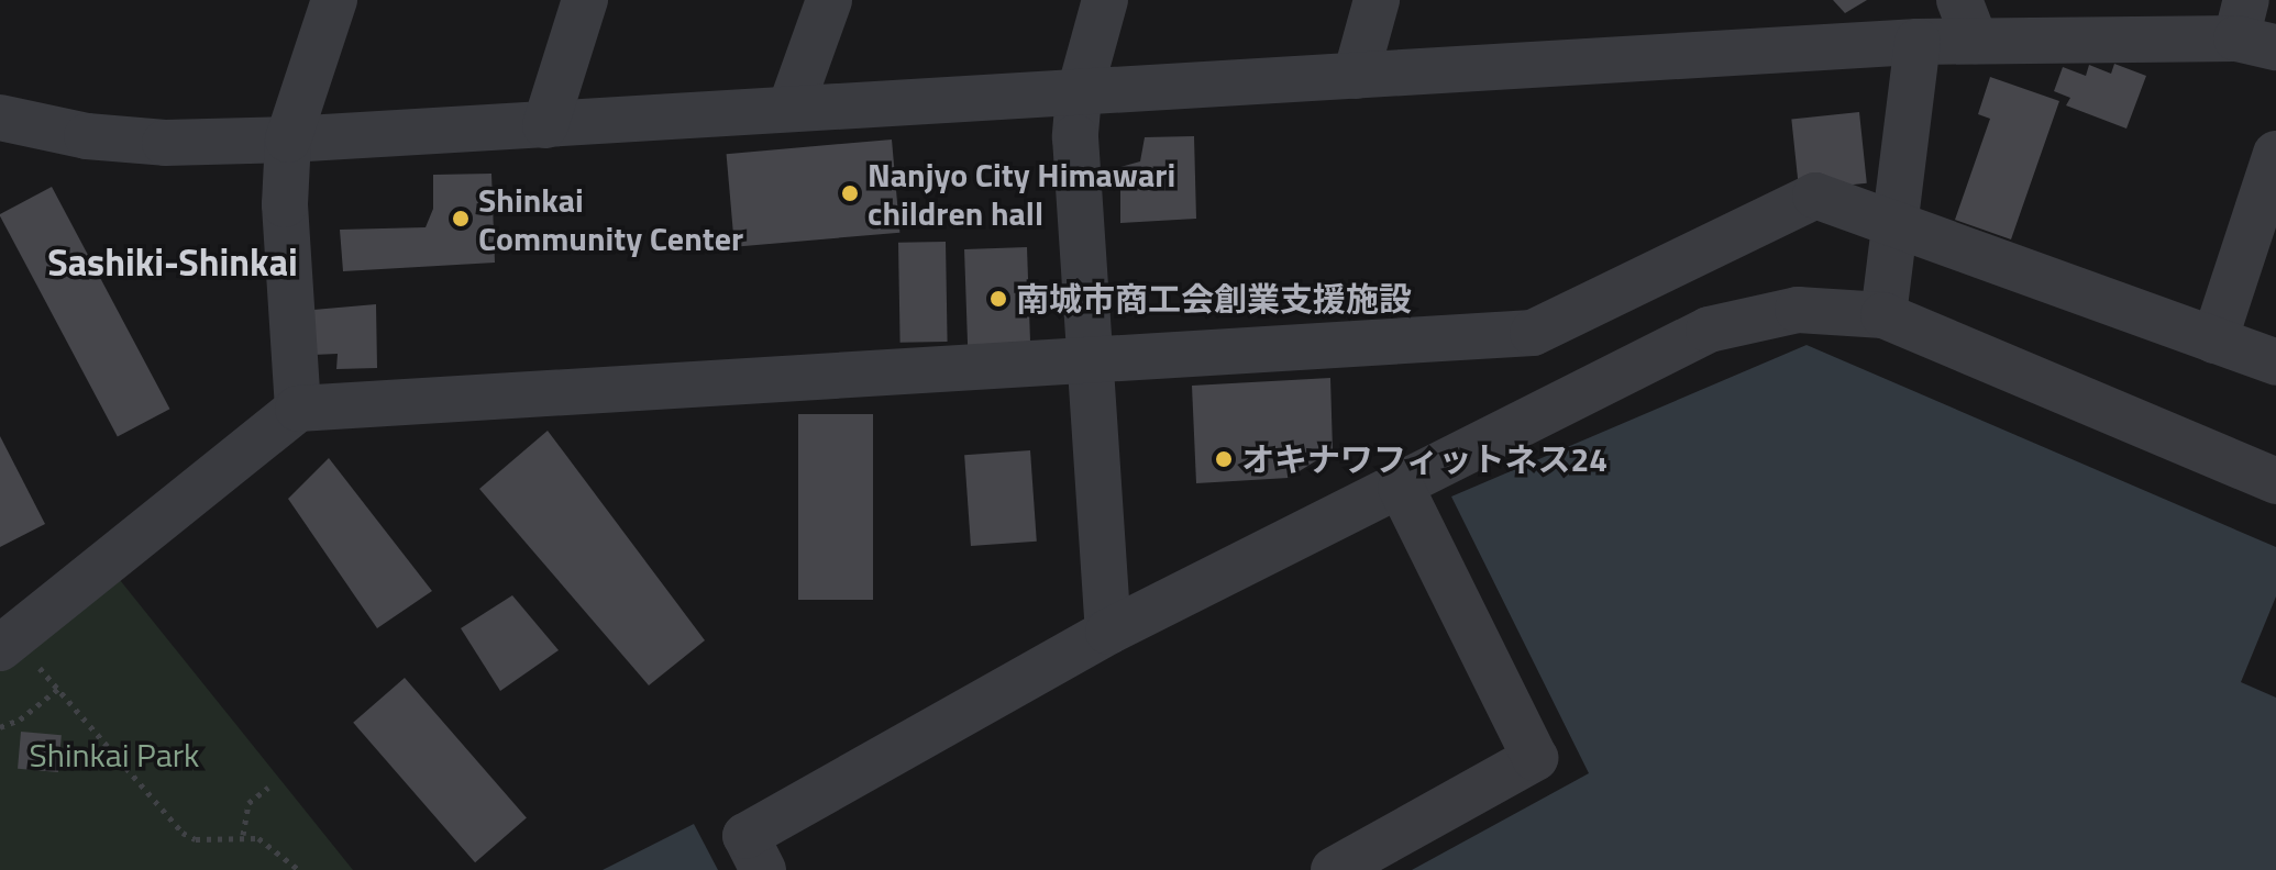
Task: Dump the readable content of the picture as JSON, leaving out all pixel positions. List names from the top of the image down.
{
  "districts": ["Sashiki-Shinkai"],
  "parks": ["Shinkai Park"],
  "places": [
    "Nanjyo City Himawari children hall",
    "Shinkai Community Center",
    "南城市商工会創業支援施設",
    "オキナワフィットネス24"
  ]
}
